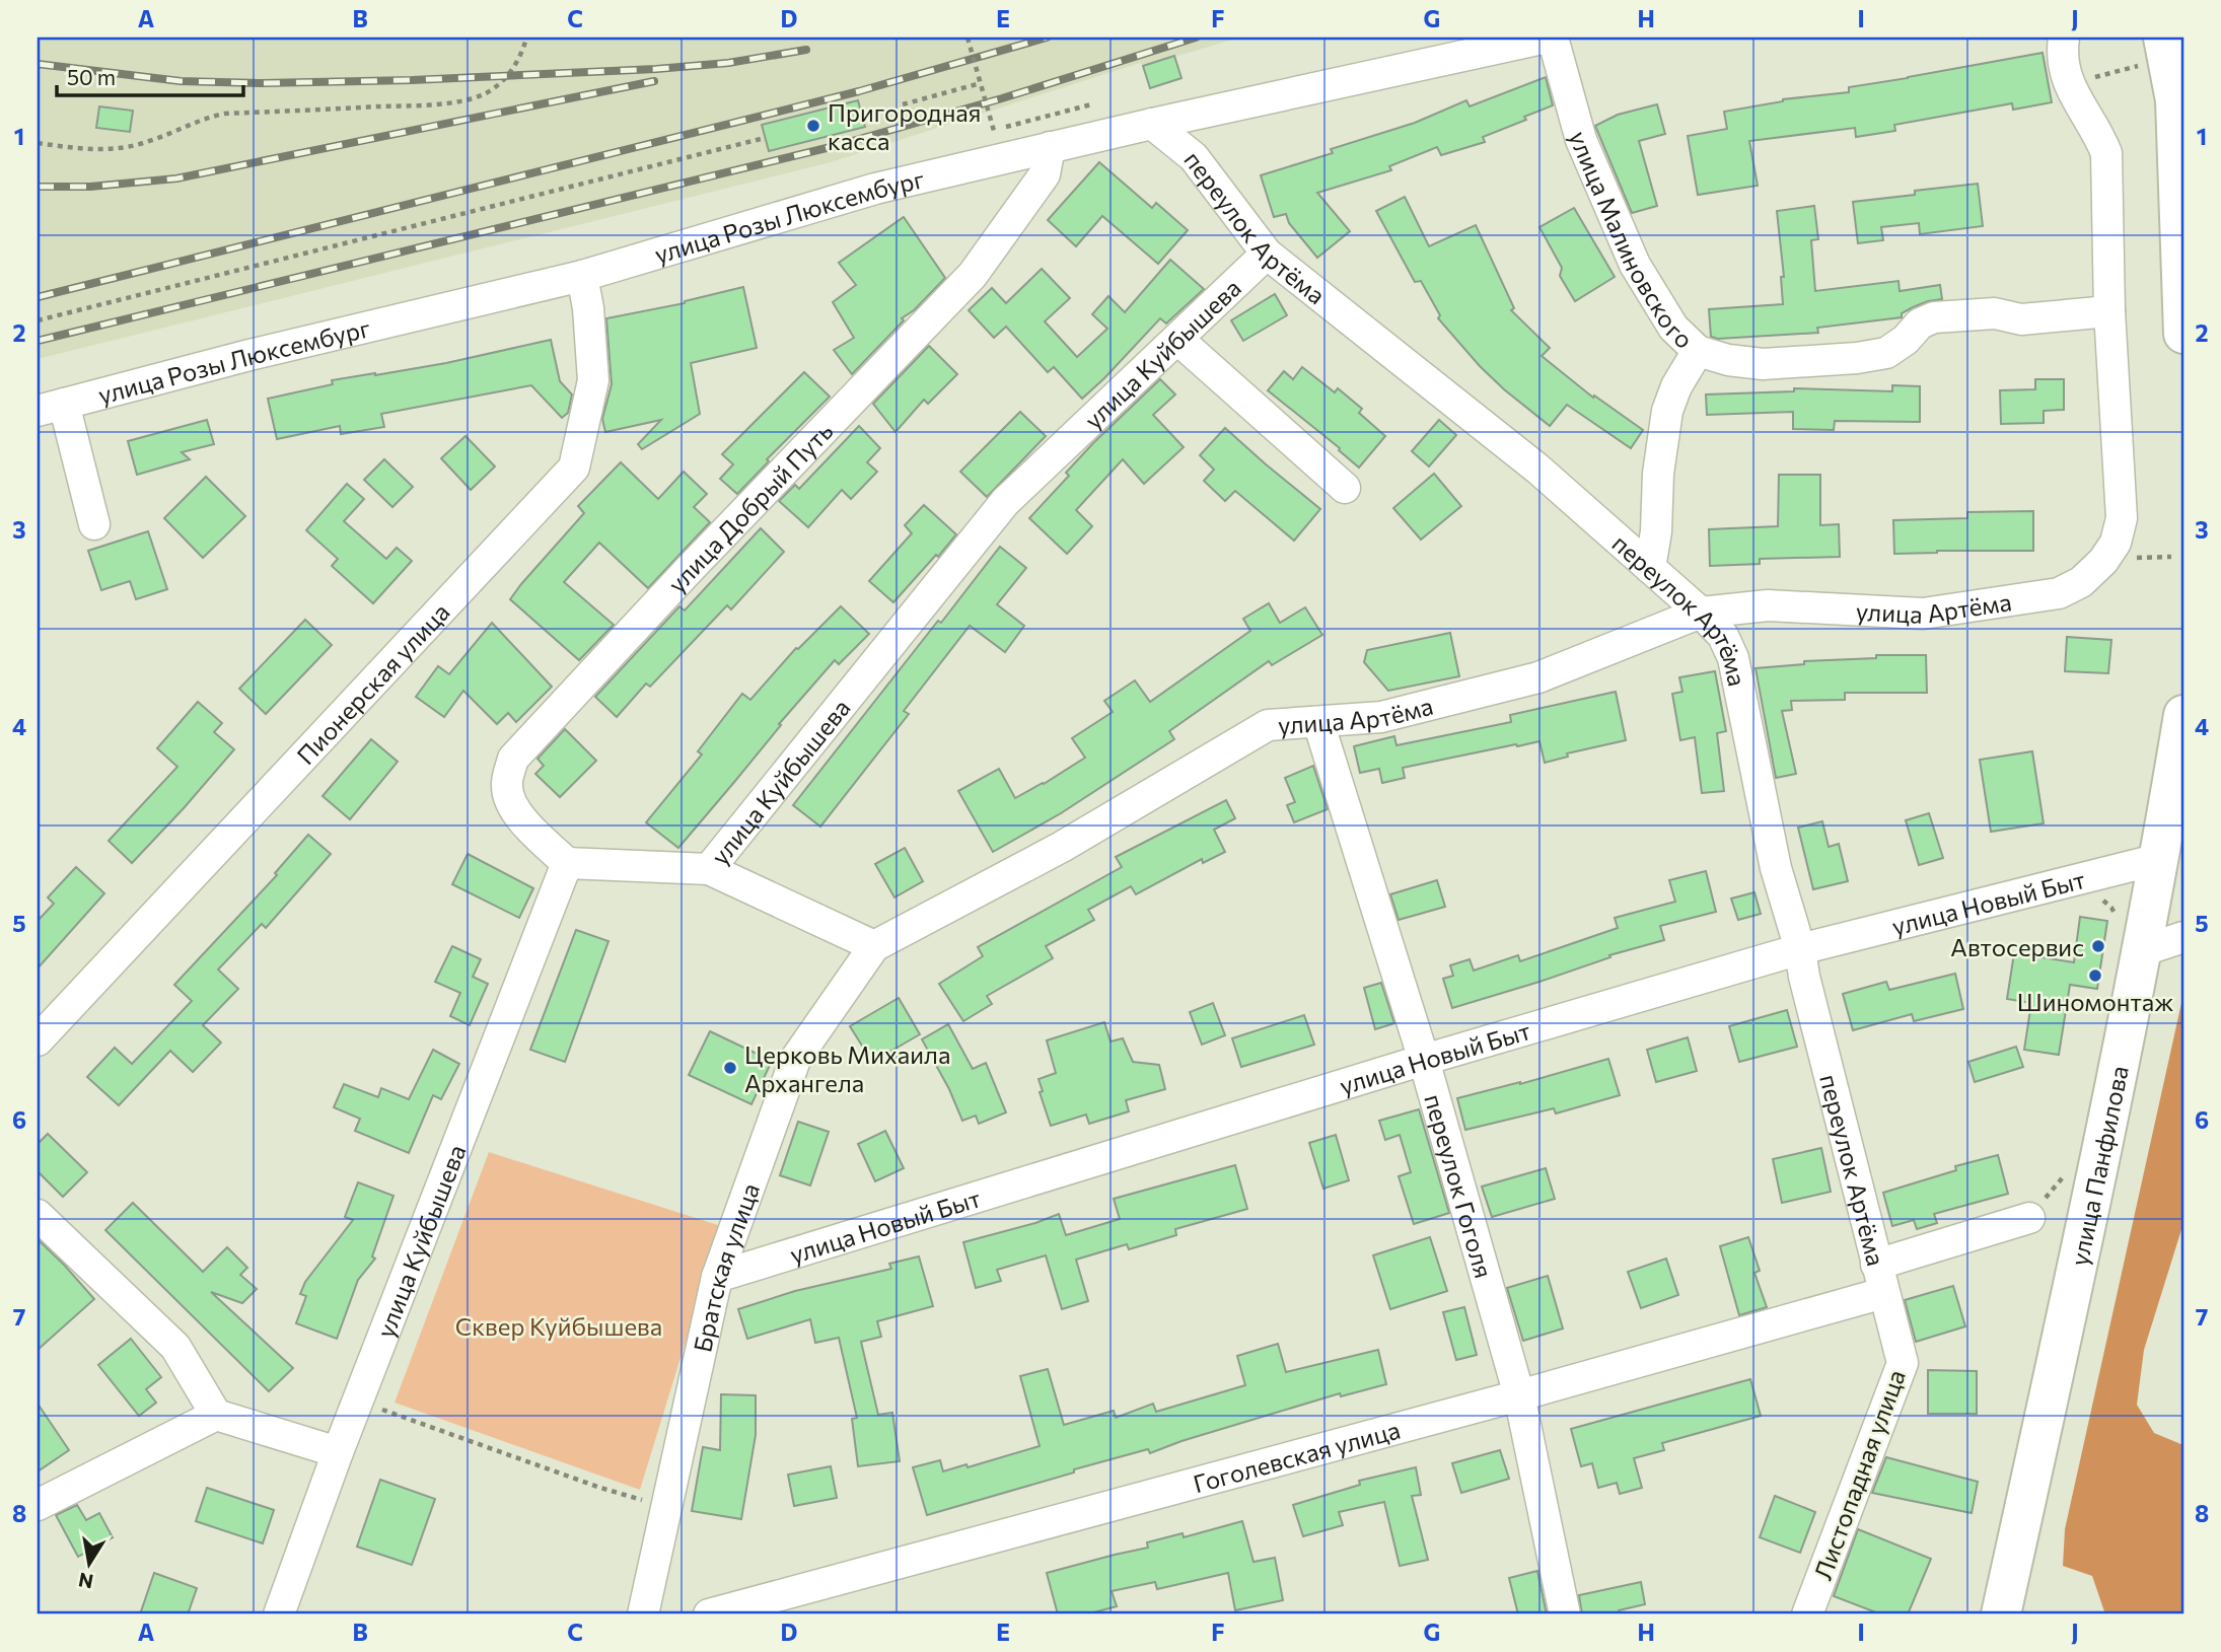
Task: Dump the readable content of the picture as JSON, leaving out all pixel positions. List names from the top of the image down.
{
  "streets": {
    "main road": ["улица Панфилова"],
    "street": [
      "улица Розы Люксембург",
      "переулок Артёма",
      "улица Малиновского",
      "улица Куйбышева",
      "улица Добрый Путь",
      "улица Артёма",
      "Пионерская улица",
      "улица Новый Быт",
      "переулок Гоголя",
      "Братская улица",
      "Гоголевская улица",
      "Листопадная улица"
    ]
  },
  "crossings": [
    ["улица Розы Люксембург", "переулок Артёма"],
    ["улица Розы Люксембург", "улица Добрый Путь"],
    ["улица Розы Люксембург", "Пионерская улица"],
    ["переулок Артёма", "улица Куйбышева"],
    ["переулок Артёма", "улица Артёма"],
    ["переулок Артёма", "улица Новый Быт"],
    ["переулок Артёма", "Гоголевская улица"],
    ["переулок Артёма", "Листопадная улица"],
    ["улица Малиновского", "улица Артёма"],
    ["улица Куйбышева", "улица Добрый Путь"],
    ["улица Артёма", "переулок Гоголя"],
    ["улица Артёма", "Братская улица"],
    ["улица Новый Быт", "улица Панфилова"],
    ["улица Новый Быт", "переулок Гоголя"],
    ["улица Новый Быт", "Братская улица"],
    ["переулок Гоголя", "Гоголевская улица"],
    ["Гоголевская улица", "Листопадная улица"]
  ],
  "parks": ["Сквер Куйбышева"],
  "places": [
    "Пригородная касса",
    "Автосервис",
    "Шиномонтаж",
    "Церковь Михаила Архангела"
  ],
  "scale_bar": "50 m",
  "north": "bottom",
  "grid": {
    "columns": [
      "A",
      "B",
      "C",
      "D",
      "E",
      "F",
      "G",
      "H",
      "I",
      "J"
    ],
    "rows": [
      "1",
      "2",
      "3",
      "4",
      "5",
      "6",
      "7",
      "8"
    ]
  }
}
